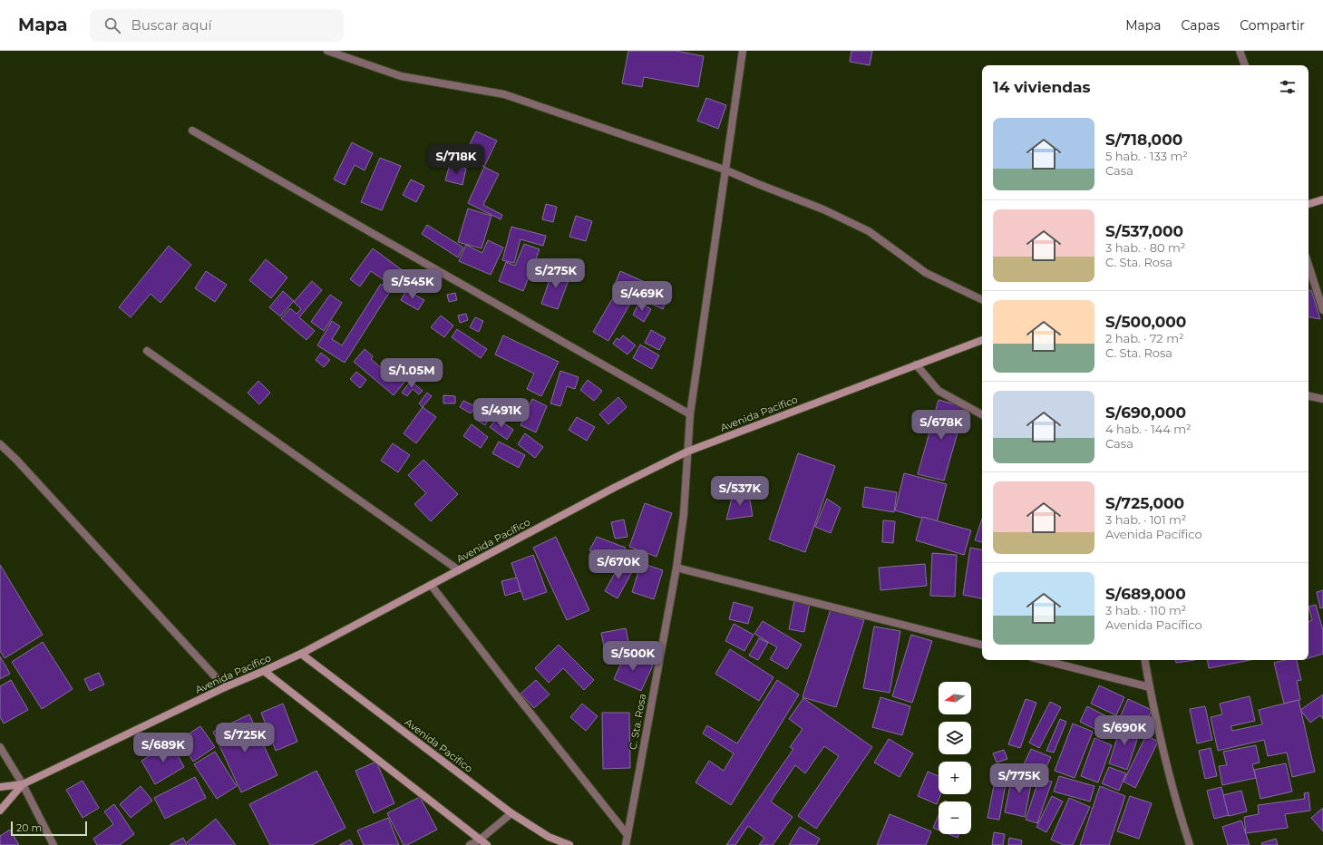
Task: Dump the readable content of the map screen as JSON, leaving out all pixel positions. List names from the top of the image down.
{
  "streets": {
    "main road": ["Avenida Pacífico", "Avenida Pacifico"],
    "street": ["C. Sta. Rosa"]
  },
  "crossings": [
    ["Avenida Pacífico", "C. Sta. Rosa"],
    ["Avenida Pacífico", "Avenida Pacifico"]
  ],
  "scale_bar": "20 m",
  "north": "left",
  "page": {
    "header": "Mapa",
    "search": "Buscar aquí",
    "nav": ["Mapa", "Capas", "Compartir"],
    "heading": "14 viviendas",
    "list": [
      {
        "name": "S/718,000",
        "note": "5 hab. · 133 m² · Casa"
      },
      {
        "name": "S/537,000",
        "note": "3 hab. · 80 m² · C. Sta. Rosa"
      },
      {
        "name": "S/500,000",
        "note": "2 hab. · 72 m² · C. Sta. Rosa"
      },
      {
        "name": "S/690,000",
        "note": "4 hab. · 144 m² · Casa"
      },
      {
        "name": "S/725,000",
        "note": "3 hab. · 101 m² · Avenida Pacífico"
      },
      {
        "name": "S/689,000",
        "note": "3 hab. · 110 m² · Avenida Pacífico"
      }
    ],
    "price": [
      "S/718K",
      "S/275K",
      "S/545K",
      "S/469K",
      "S/1.05M",
      "S/491K",
      "S/678K",
      "S/537K",
      "S/670K",
      "S/500K",
      "S/690K",
      "S/725K",
      "S/689K",
      "S/775K"
    ],
    "map_buttons": ["+", "−"],
    "scale": "20 m"
  }
}
